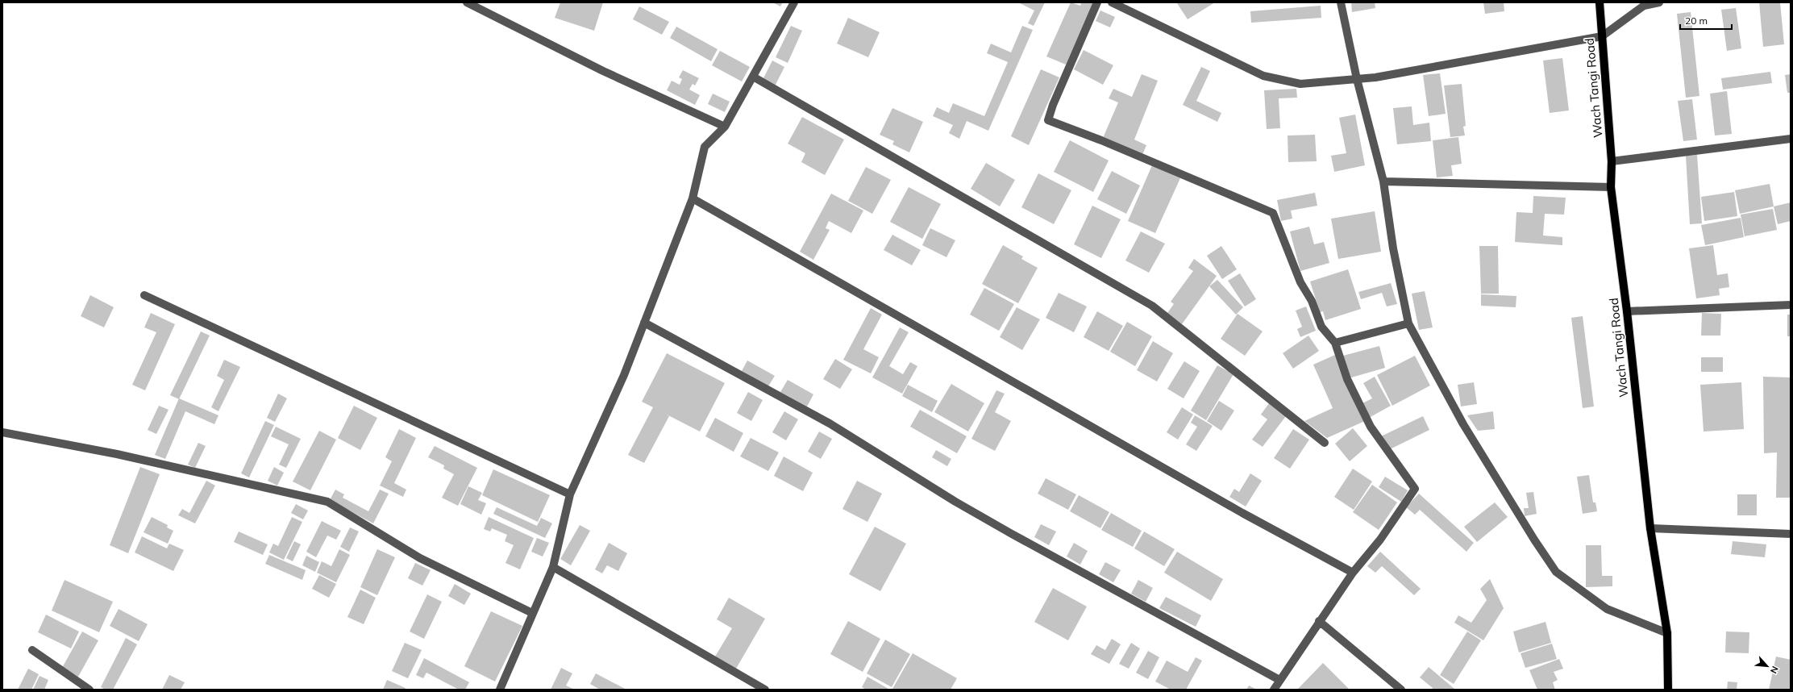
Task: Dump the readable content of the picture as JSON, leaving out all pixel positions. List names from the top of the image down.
{
  "streets": {
    "main road": ["Wach Tangi Road"]
  },
  "scale_bar": "20 m",
  "north": "bottom right"
}
